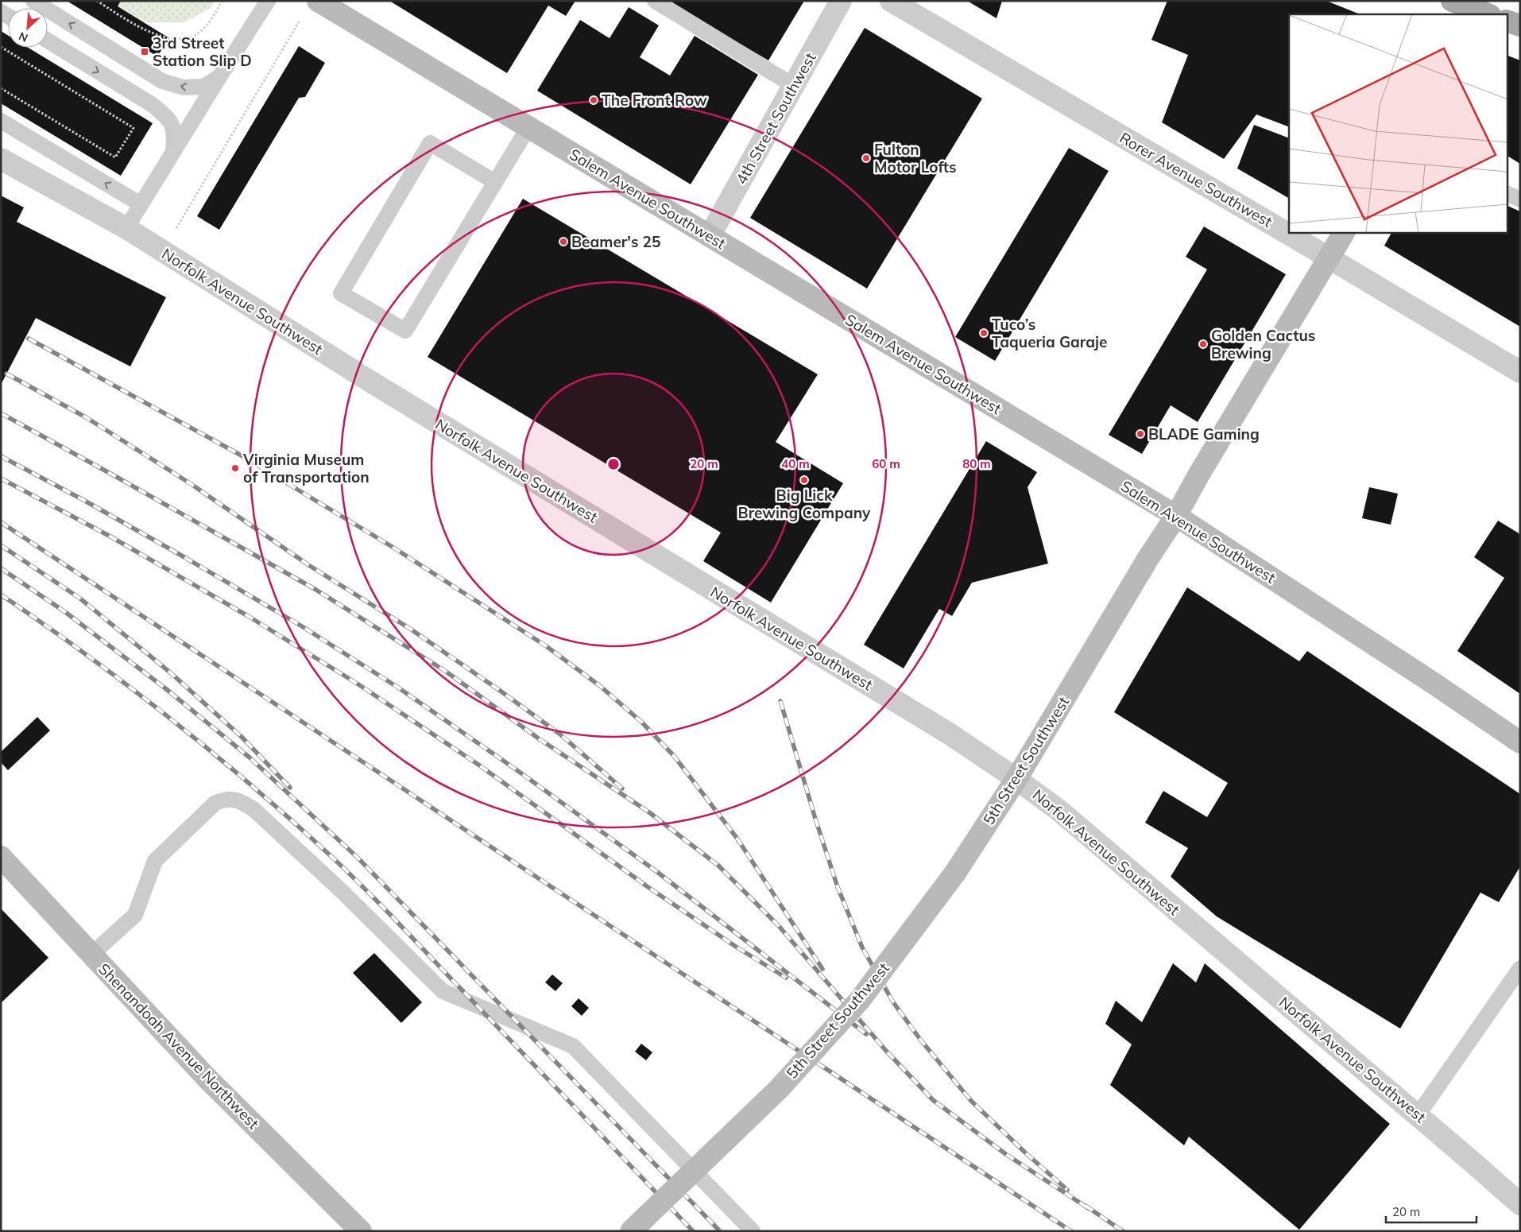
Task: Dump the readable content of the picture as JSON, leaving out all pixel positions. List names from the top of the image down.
{
  "streets": {
    "street": [
      "4th Street Southwest",
      "Rorer Avenue Southwest",
      "Salem Avenue Southwest",
      "Norfolk Avenue Southwest",
      "5th Street Southwest",
      "Shenandoah Avenue Northwest"
    ]
  },
  "crossings": [
    ["4th Street Southwest", "Salem Avenue Southwest"],
    ["Rorer Avenue Southwest", "5th Street Southwest"],
    ["Salem Avenue Southwest", "5th Street Southwest"],
    ["Norfolk Avenue Southwest", "5th Street Southwest"]
  ],
  "places": {
    "transit": ["3rd Street Station Slip D"],
    "other": [
      "The Front Row",
      "Fulton Motor Lofts",
      "Beamer's 25",
      "Tuco’s Taqueria Garaje",
      "Golden Cactus Brewing",
      "BLADE Gaming",
      "Virginia Museum of Transportation",
      "Big Lick Brewing Company"
    ]
  },
  "scale_bar": "20 m",
  "north": "bottom left",
  "rings": [
    "20 m",
    "40 m",
    "60 m",
    "80 m"
  ]
}
